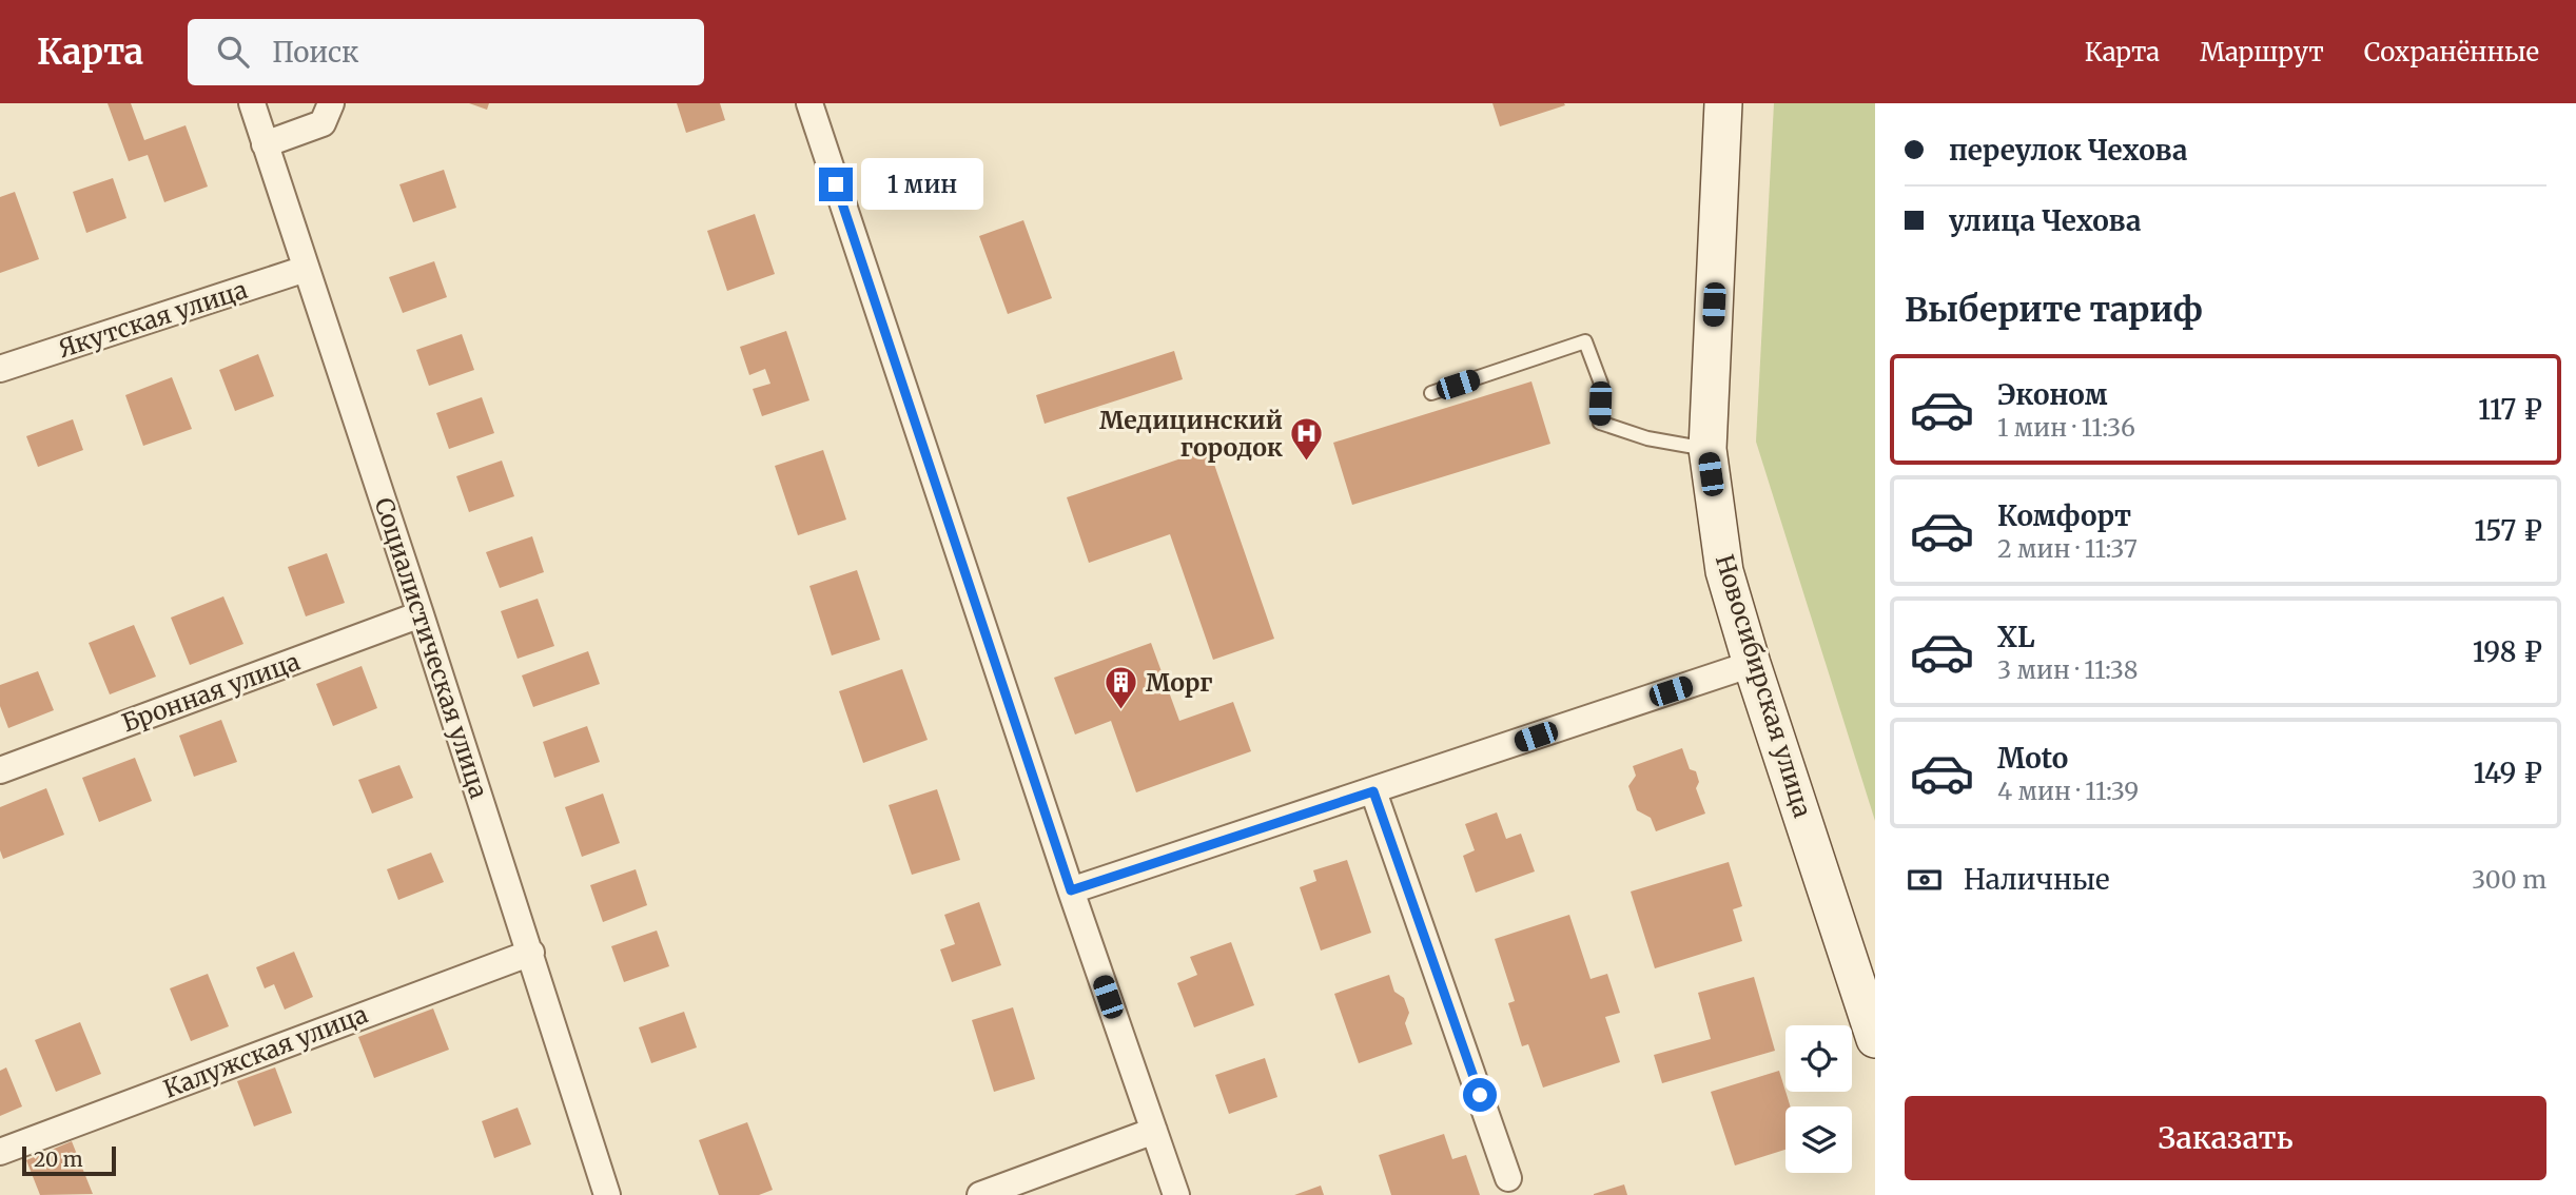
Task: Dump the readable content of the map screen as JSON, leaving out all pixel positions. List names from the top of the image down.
{
  "streets": {
    "main road": ["Новосибирская улица"],
    "street": [
      "Якутская улица",
      "Социалистическая улица",
      "Бронная улица",
      "Калужская улица"
    ]
  },
  "crossings": [
    ["Якутская улица", "Социалистическая улица"],
    ["Социалистическая улица", "Бронная улица"],
    ["Социалистическая улица", "Калужская улица"]
  ],
  "places": {
    "hospital": ["Медицинский городок"],
    "building": ["Морг"]
  },
  "scale_bar": "20 m",
  "page": {
    "header": "Карта",
    "search": "Поиск",
    "nav": ["Карта", "Маршрут", "Сохранённые"],
    "banner": ["переулок Чехова", "улица Чехова"],
    "bubble": "1 мин",
    "heading": "Выберите тариф",
    "list": [
      {
        "name": "Эконом",
        "note": "1 мин · 11:36",
        "value": "117 ₽"
      },
      {
        "name": "Комфорт",
        "note": "2 мин · 11:37",
        "value": "157 ₽"
      },
      {
        "name": "XL",
        "note": "3 мин · 11:38",
        "value": "198 ₽"
      },
      {
        "name": "Moto",
        "note": "4 мин · 11:39",
        "value": "149 ₽"
      }
    ],
    "pay": ["Наличные", "300 m"],
    "buttons": "Заказать",
    "scale": "20 m"
  }
}
